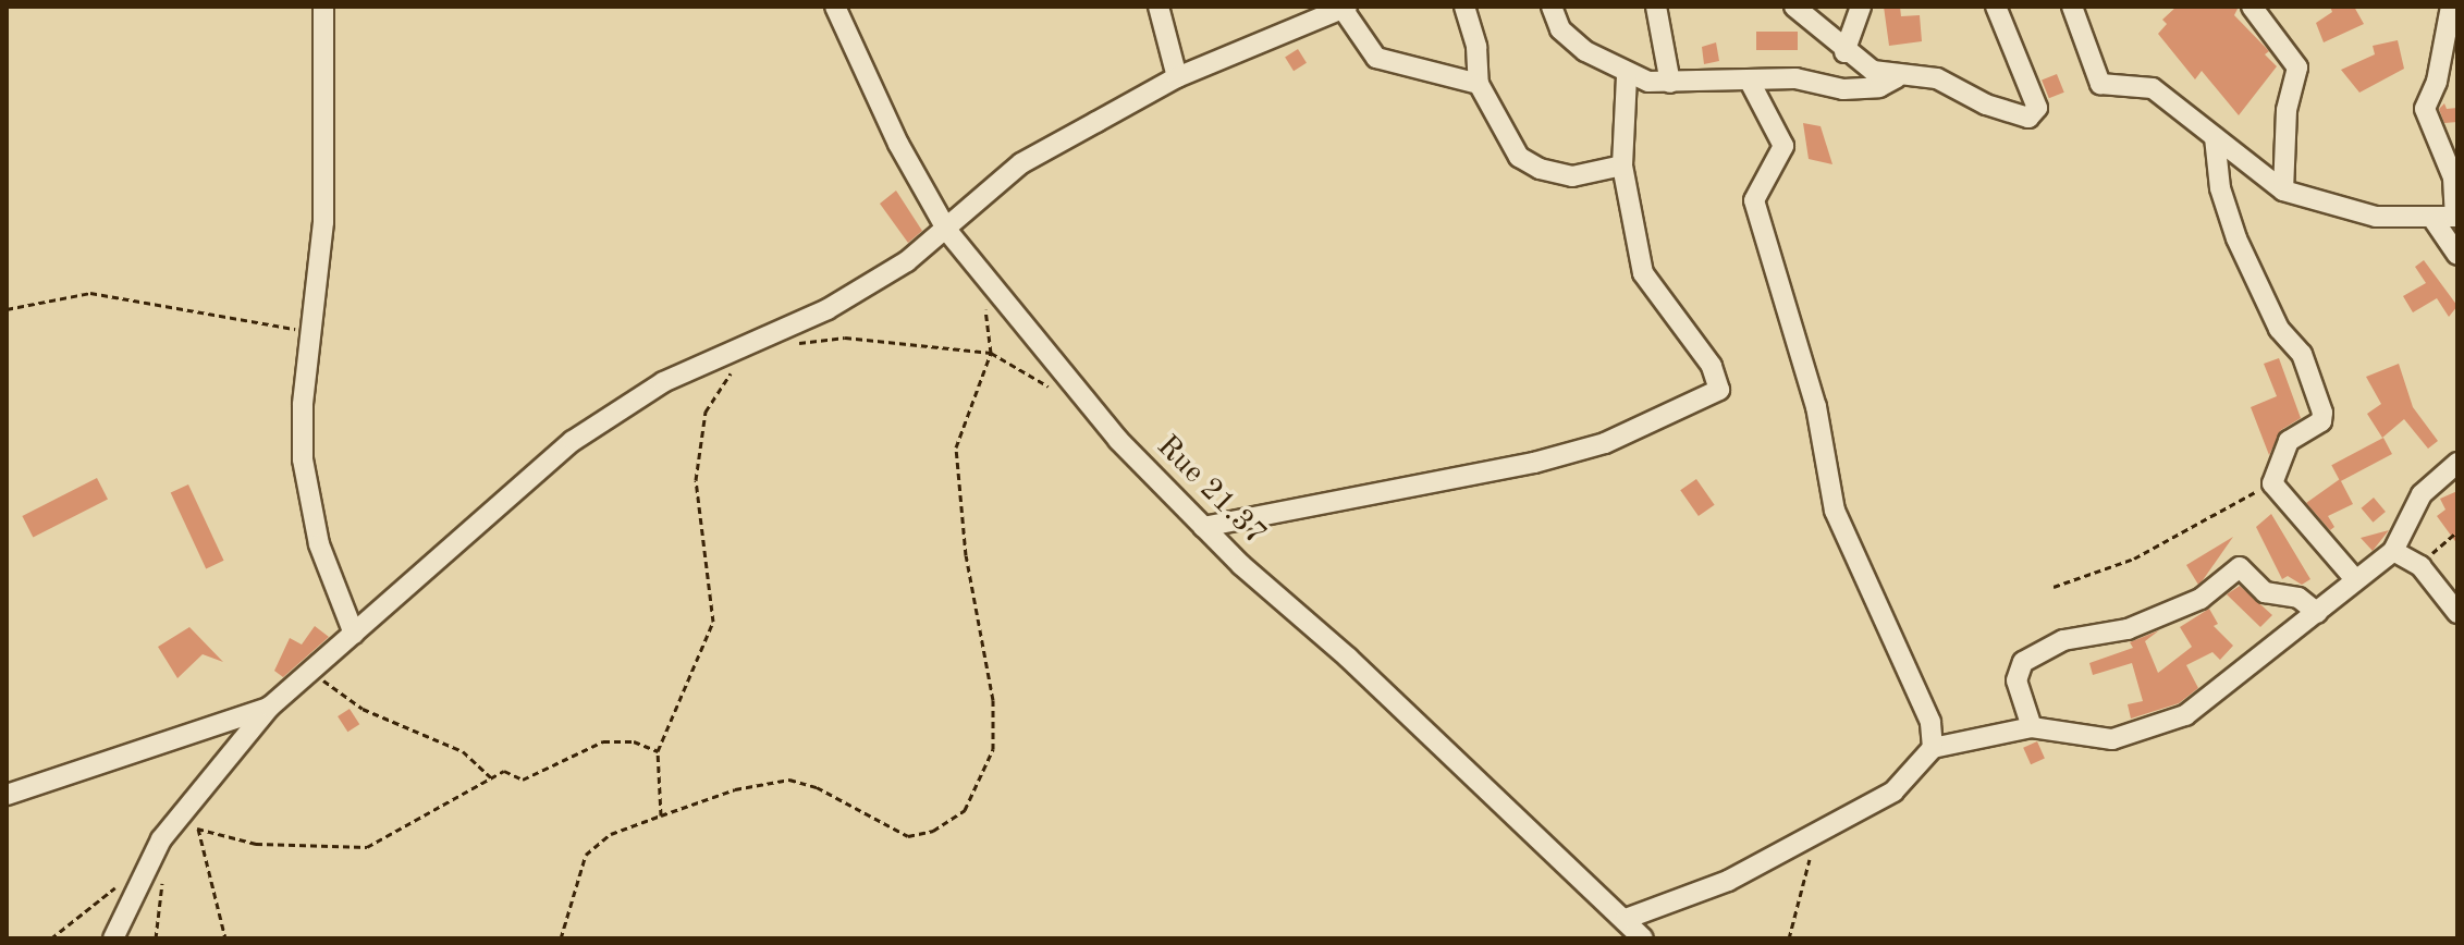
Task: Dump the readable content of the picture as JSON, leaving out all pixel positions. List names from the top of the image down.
{
  "streets": {
    "street": ["Rue 21.37"]
  }
}
